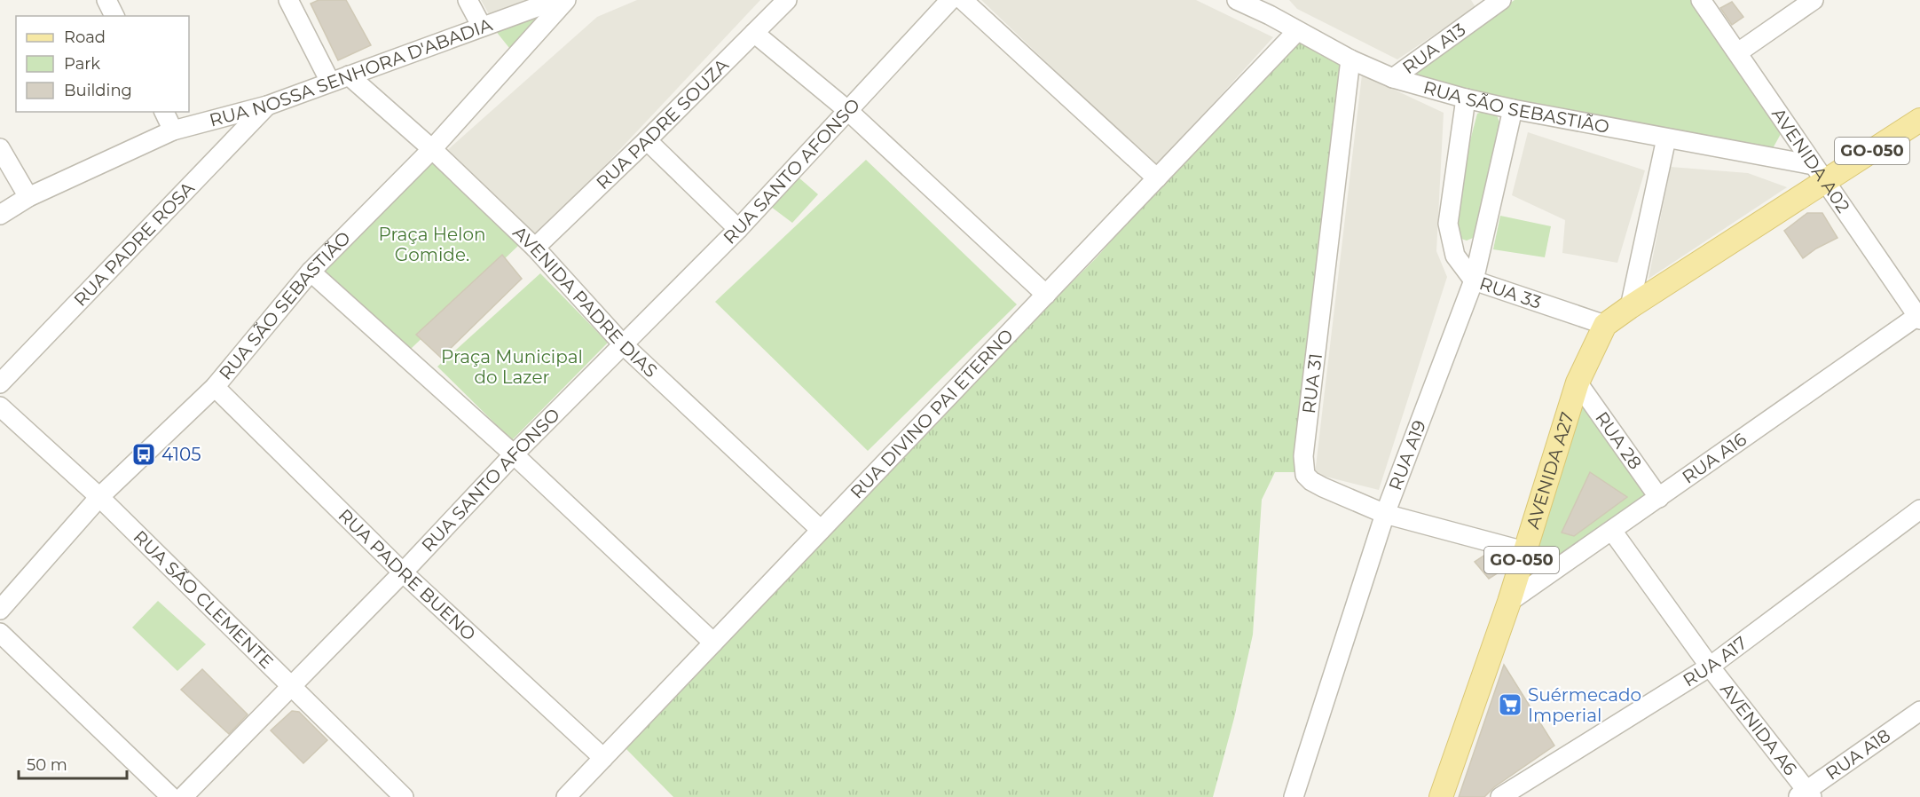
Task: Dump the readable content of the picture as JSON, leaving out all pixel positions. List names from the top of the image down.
{
  "streets": {
    "main road": ["GO-050", "AVENIDA A27"],
    "street": [
      "RUA A13",
      "RUA NOSSA SENHORA D'ABADIA",
      "RUA SÃO SEBASTIÃO",
      "RUA PADRE SOUZA",
      "AVENIDA A02",
      "RUA SANTO AFONSO",
      "RUA PADRE ROSA",
      "RUA 33",
      "AVENIDA PADRE DIAS",
      "RUA 31",
      "RUA DIVINO PAI ETERNO",
      "RUA 28",
      "RUA A19",
      "RUA A16",
      "RUA PADRE BUENO",
      "RUA SÃO CLEMENTE",
      "RUA A17",
      "AVENIDA A6",
      "RUA A18"
    ]
  },
  "crossings": [
    ["RUA A13", "RUA SÃO SEBASTIÃO"],
    ["RUA NOSSA SENHORA D'ABADIA", "RUA PADRE ROSA"],
    ["RUA NOSSA SENHORA D'ABADIA", "AVENIDA PADRE DIAS"],
    ["RUA SÃO SEBASTIÃO", "AVENIDA A02"],
    ["RUA SÃO SEBASTIÃO", "RUA 33"],
    ["RUA SÃO SEBASTIÃO", "AVENIDA PADRE DIAS"],
    ["RUA SÃO SEBASTIÃO", "RUA 31"],
    ["RUA SÃO SEBASTIÃO", "RUA DIVINO PAI ETERNO"],
    ["RUA SÃO SEBASTIÃO", "RUA A19"],
    ["RUA SÃO SEBASTIÃO", "AVENIDA A27"],
    ["RUA SÃO SEBASTIÃO", "RUA PADRE BUENO"],
    ["RUA SÃO SEBASTIÃO", "RUA SÃO CLEMENTE"],
    ["RUA PADRE SOUZA", "AVENIDA PADRE DIAS"],
    ["AVENIDA A02", "RUA A16"],
    ["AVENIDA A02", "AVENIDA A27"],
    ["RUA SANTO AFONSO", "AVENIDA PADRE DIAS"],
    ["RUA SANTO AFONSO", "RUA PADRE BUENO"],
    ["RUA SANTO AFONSO", "RUA SÃO CLEMENTE"],
    ["RUA 33", "RUA A19"],
    ["RUA 33", "AVENIDA A27"],
    ["AVENIDA PADRE DIAS", "RUA DIVINO PAI ETERNO"],
    ["RUA 31", "RUA A19"],
    ["RUA 31", "AVENIDA A27"],
    ["RUA DIVINO PAI ETERNO", "RUA PADRE BUENO"],
    ["RUA 28", "RUA A16"],
    ["RUA 28", "AVENIDA A27"],
    ["RUA A16", "AVENIDA A27"],
    ["RUA A16", "AVENIDA A6"],
    ["RUA A17", "AVENIDA A6"],
    ["AVENIDA A6", "RUA A18"]
  ],
  "parks": ["Praça Helon Gomide.", "Praça Municipal do Lazer"],
  "places": {
    "bus stop": ["4105"],
    "supermarket": ["Suérmecado Imperial"]
  },
  "legend": ["Road", "Park", "Building"],
  "scale_bar": "50 m"
}
